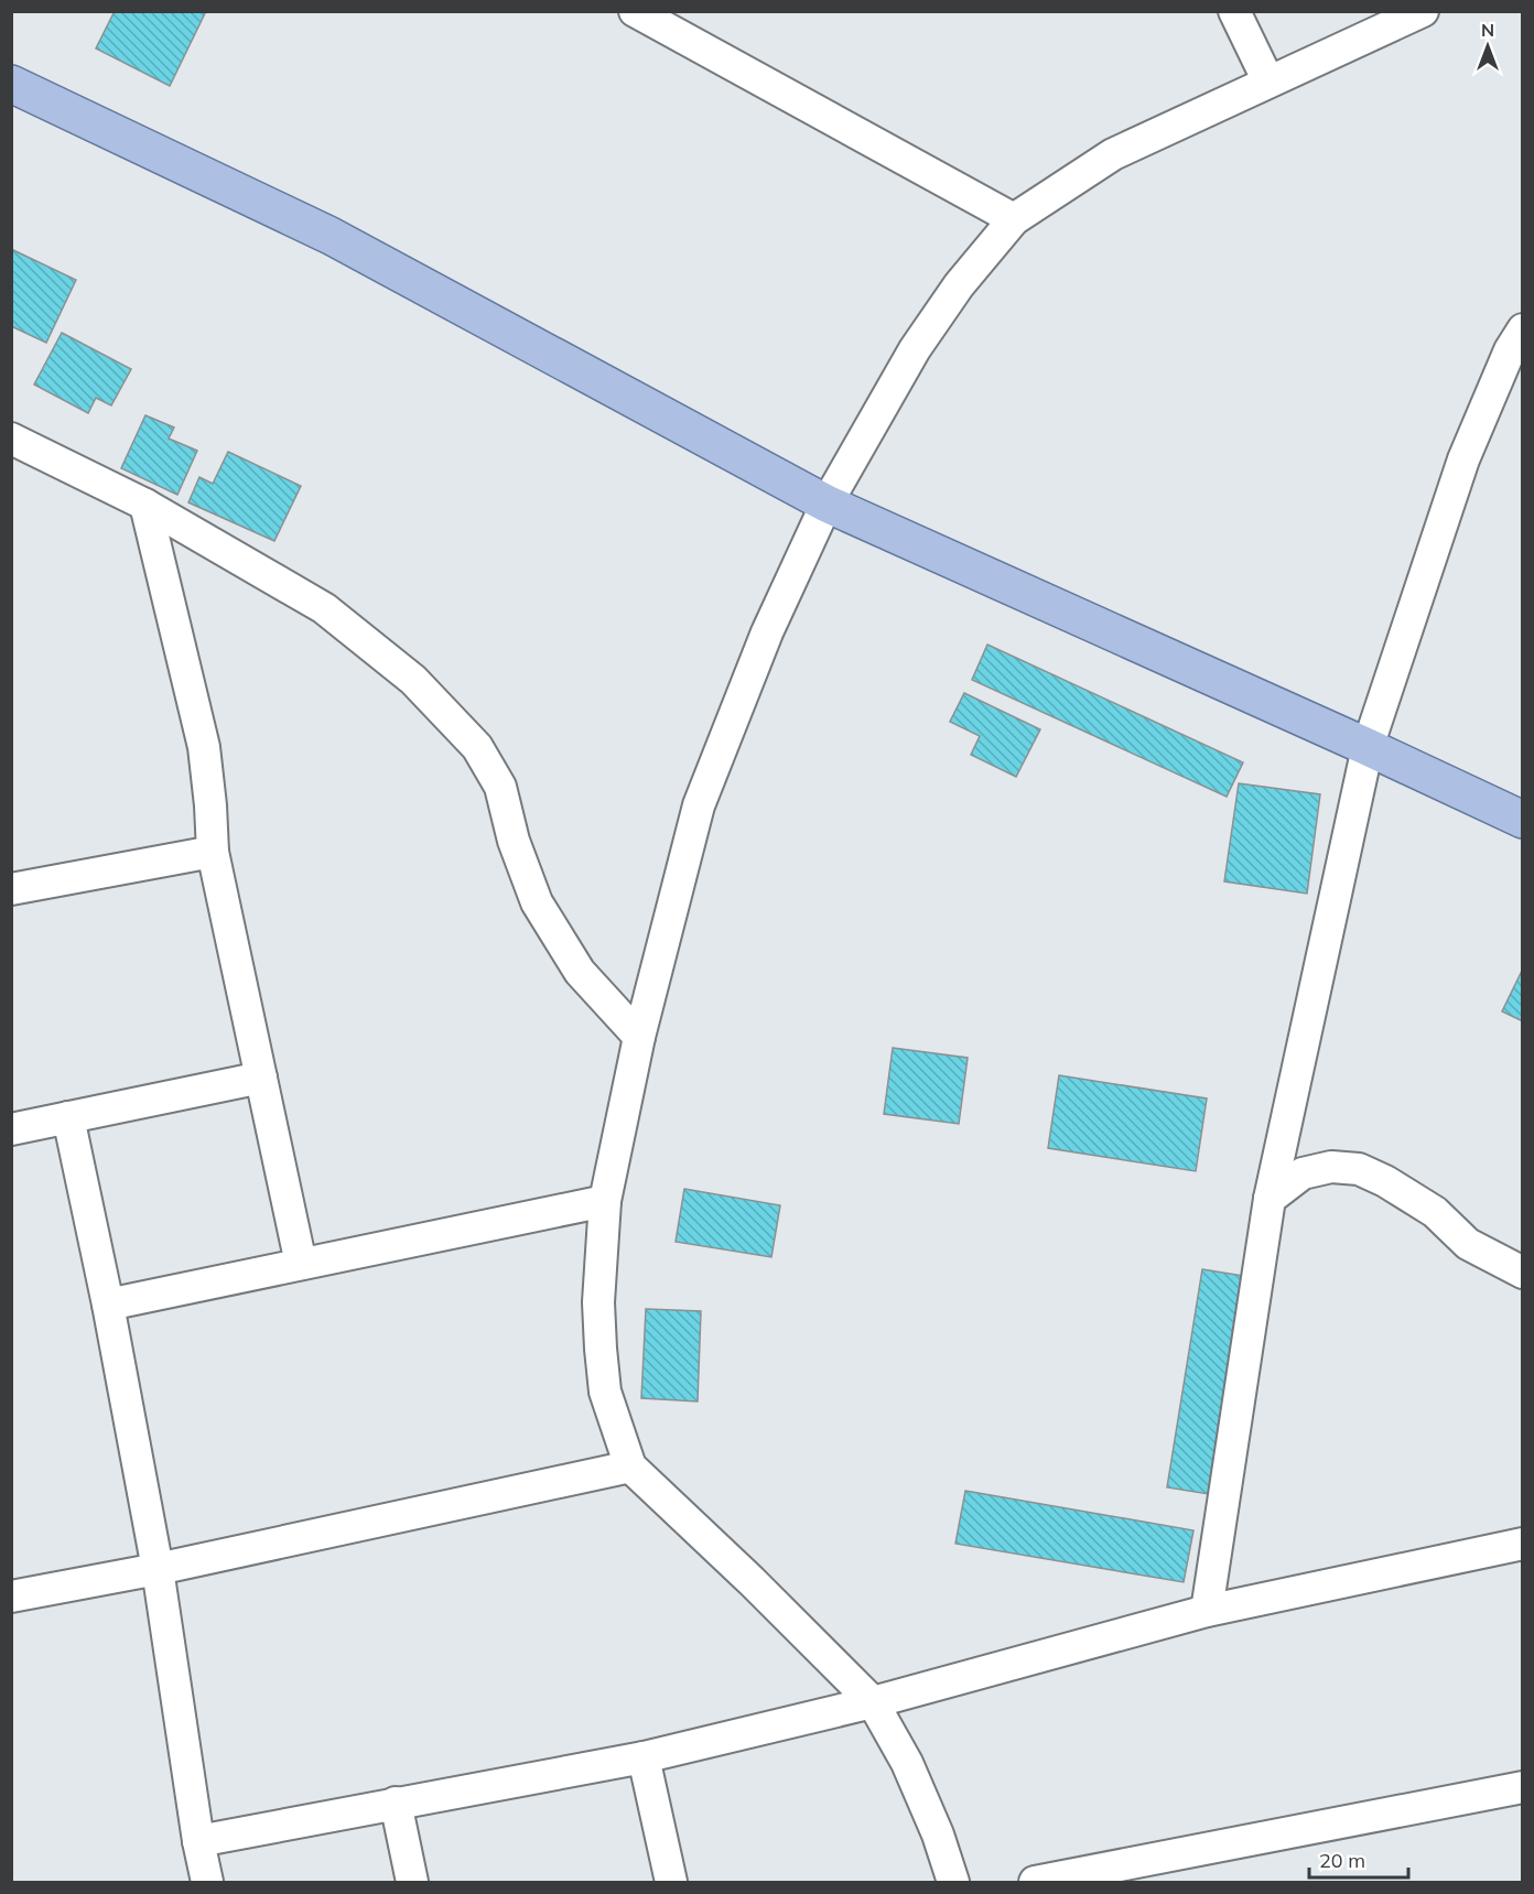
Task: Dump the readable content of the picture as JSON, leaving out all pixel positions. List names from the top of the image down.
{
  "scale_bar": "20 m",
  "north": "top"
}
